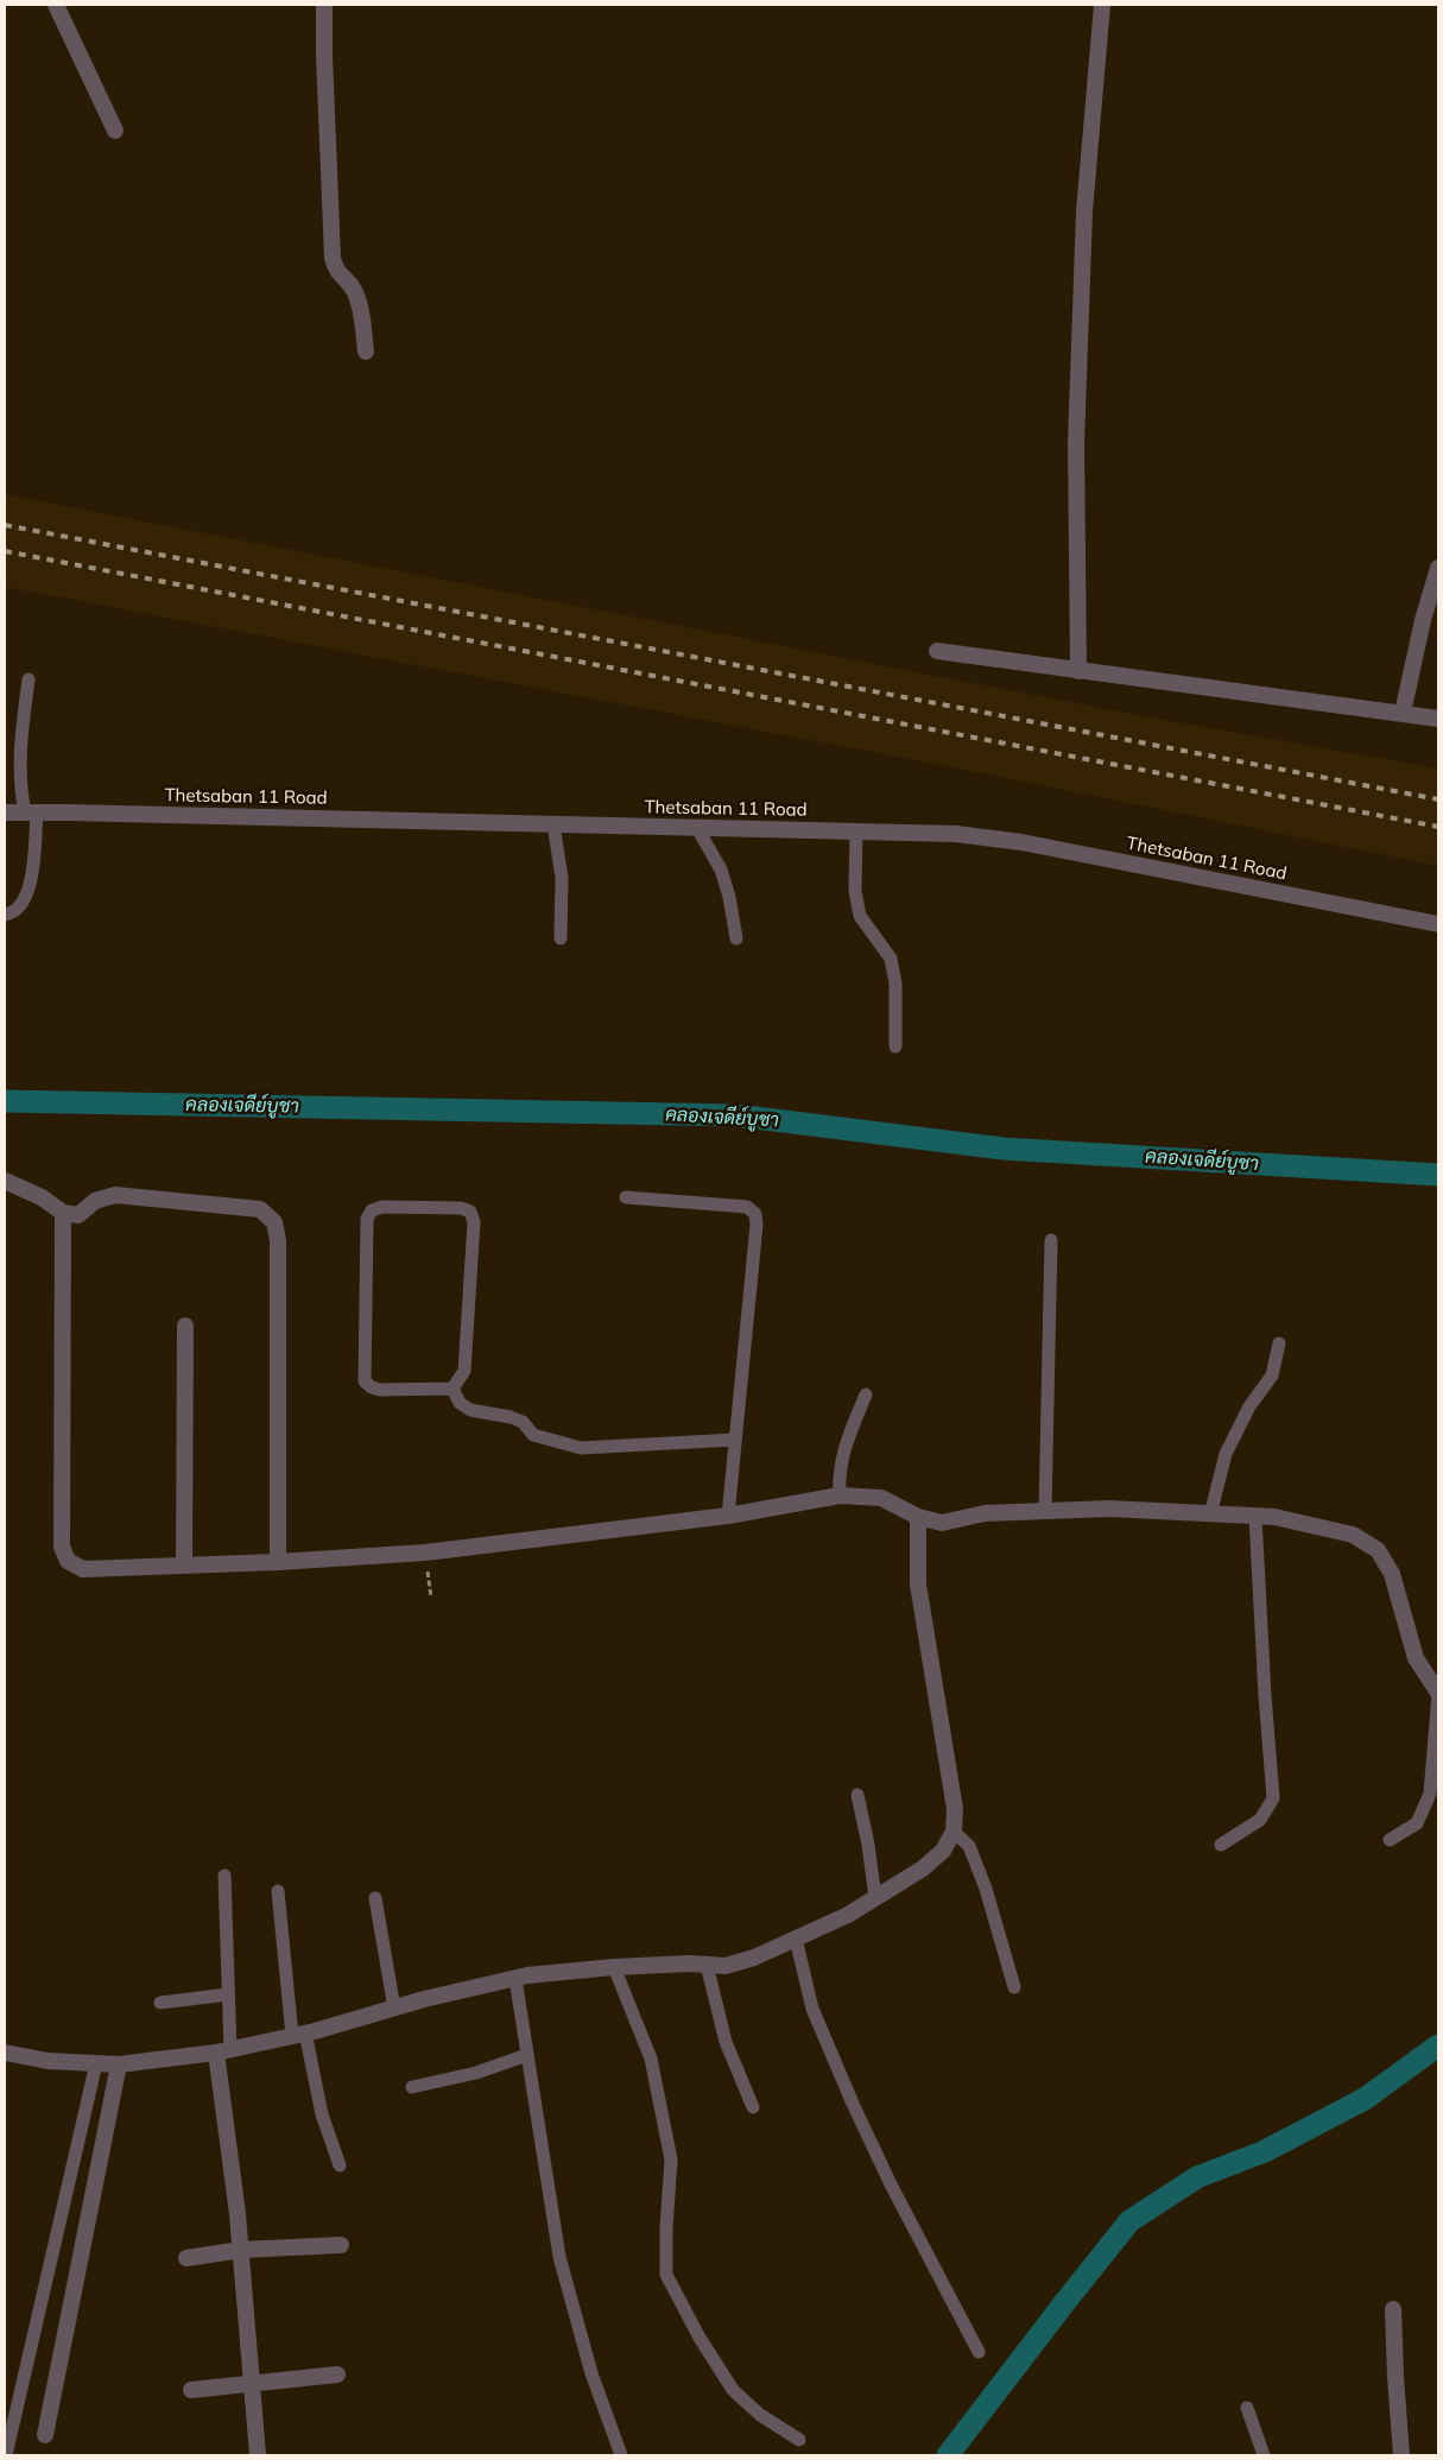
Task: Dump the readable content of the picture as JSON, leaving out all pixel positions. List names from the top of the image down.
{
  "streets": {
    "street": ["Thetsaban 11 Road"]
  },
  "water": ["คลองเจดีย์บูชา"]
}
